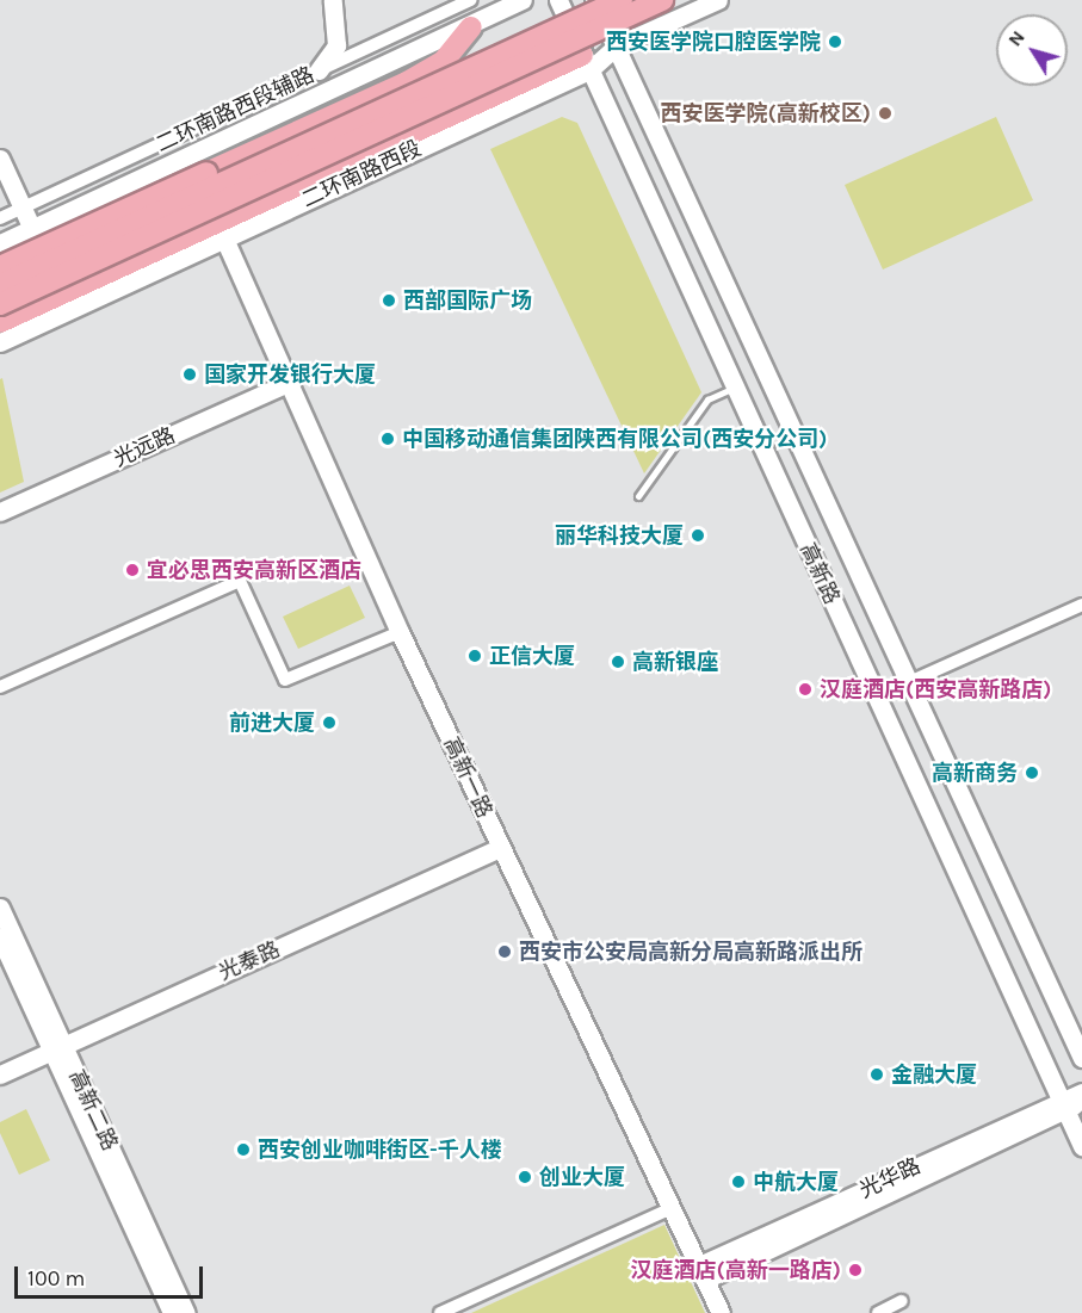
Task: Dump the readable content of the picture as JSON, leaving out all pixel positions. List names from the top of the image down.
{
  "streets": {
    "highway": ["二环南路西段"],
    "main road": [
      "光远路",
      "高新路",
      "高新一路",
      "光泰路",
      "高新二路",
      "光华路"
    ],
    "street": ["二环南路西段辅路"]
  },
  "crossings": [
    ["二环南路西段", "高新路"],
    ["二环南路西段", "高新一路"],
    ["光远路", "高新一路"],
    ["高新路", "光华路"],
    ["高新一路", "光泰路"],
    ["高新一路", "光华路"],
    ["光泰路", "高新二路"]
  ],
  "places": [
    "西安医学院口腔医学院",
    "西安医学院(高新校区)",
    "西部国际广场",
    "国家开发银行大厦",
    "中国移动通信集团陕西有限公司(西安分公司)",
    "丽华科技大厦",
    "宜必思西安高新区酒店",
    "正信大厦",
    "高新银座",
    "汉庭酒店(西安高新路店)",
    "前进大厦",
    "高新商务",
    "西安市公安局高新分局高新路派出所",
    "金融大厦",
    "西安创业咖啡街区-千人楼",
    "创业大厦",
    "中航大厦",
    "汉庭酒店(高新一路店)"
  ],
  "scale_bar": "100 m",
  "north": "top left"
}
